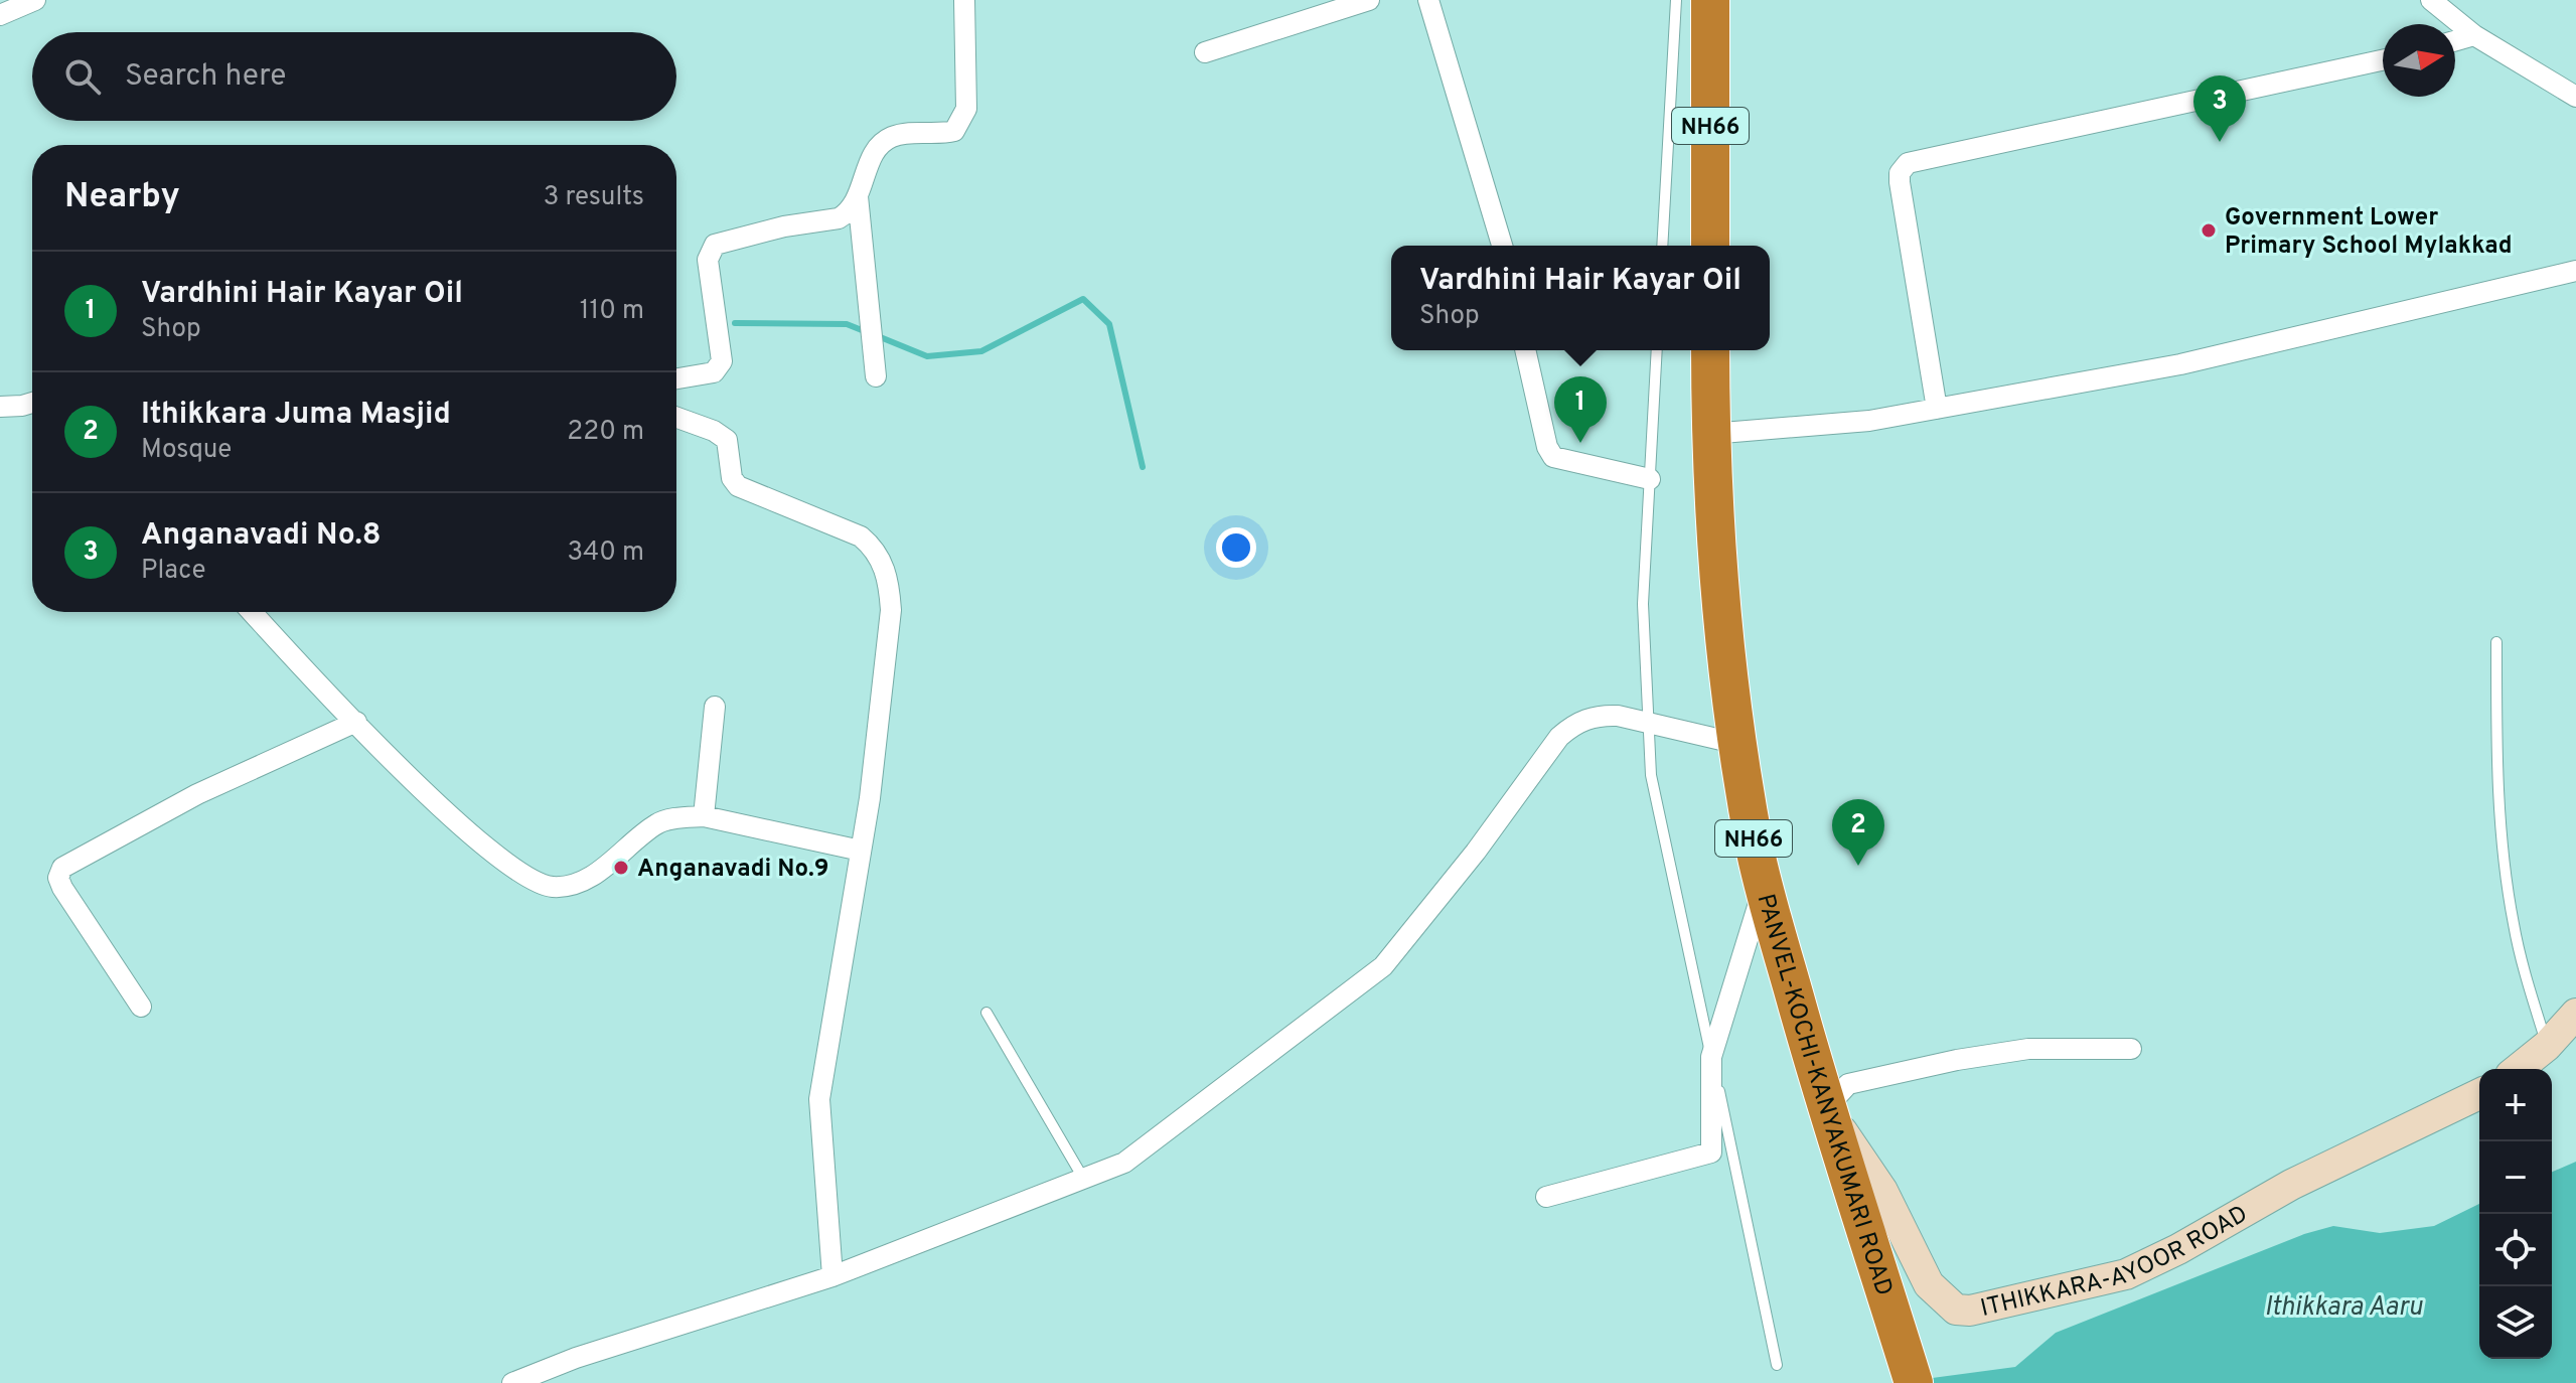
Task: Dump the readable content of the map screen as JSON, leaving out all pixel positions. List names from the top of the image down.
{
  "streets": {
    "highway": ["NH66", "PANVEL-KOCHI-KANYAKUMARI ROAD"],
    "main road": ["ITHIKKARA-AYOOR ROAD"]
  },
  "crossings": [
    ["PANVEL-KOCHI-KANYAKUMARI ROAD", "ITHIKKARA-AYOOR ROAD"]
  ],
  "water": ["Ithikkara Aaru"],
  "places": ["Government Lower Primary School Mylakkad", "Anganavadi No.9"],
  "north": "right",
  "page": {
    "search": "Search here",
    "pins": ["3", "1", "2"],
    "heading": ["Nearby", "3 results"],
    "popup": ["Vardhini Hair Kayar Oil", "Shop"],
    "list": [
      {
        "mark": "1",
        "name": "Vardhini Hair Kayar Oil",
        "note": "Shop",
        "value": "110 m"
      },
      {
        "mark": "2",
        "name": "Ithikkara Juma Masjid",
        "note": "Mosque",
        "value": "220 m"
      },
      {
        "mark": "3",
        "name": "Anganavadi No.8",
        "note": "Place",
        "value": "340 m"
      }
    ],
    "map_buttons": ["+", "−"]
  }
}
